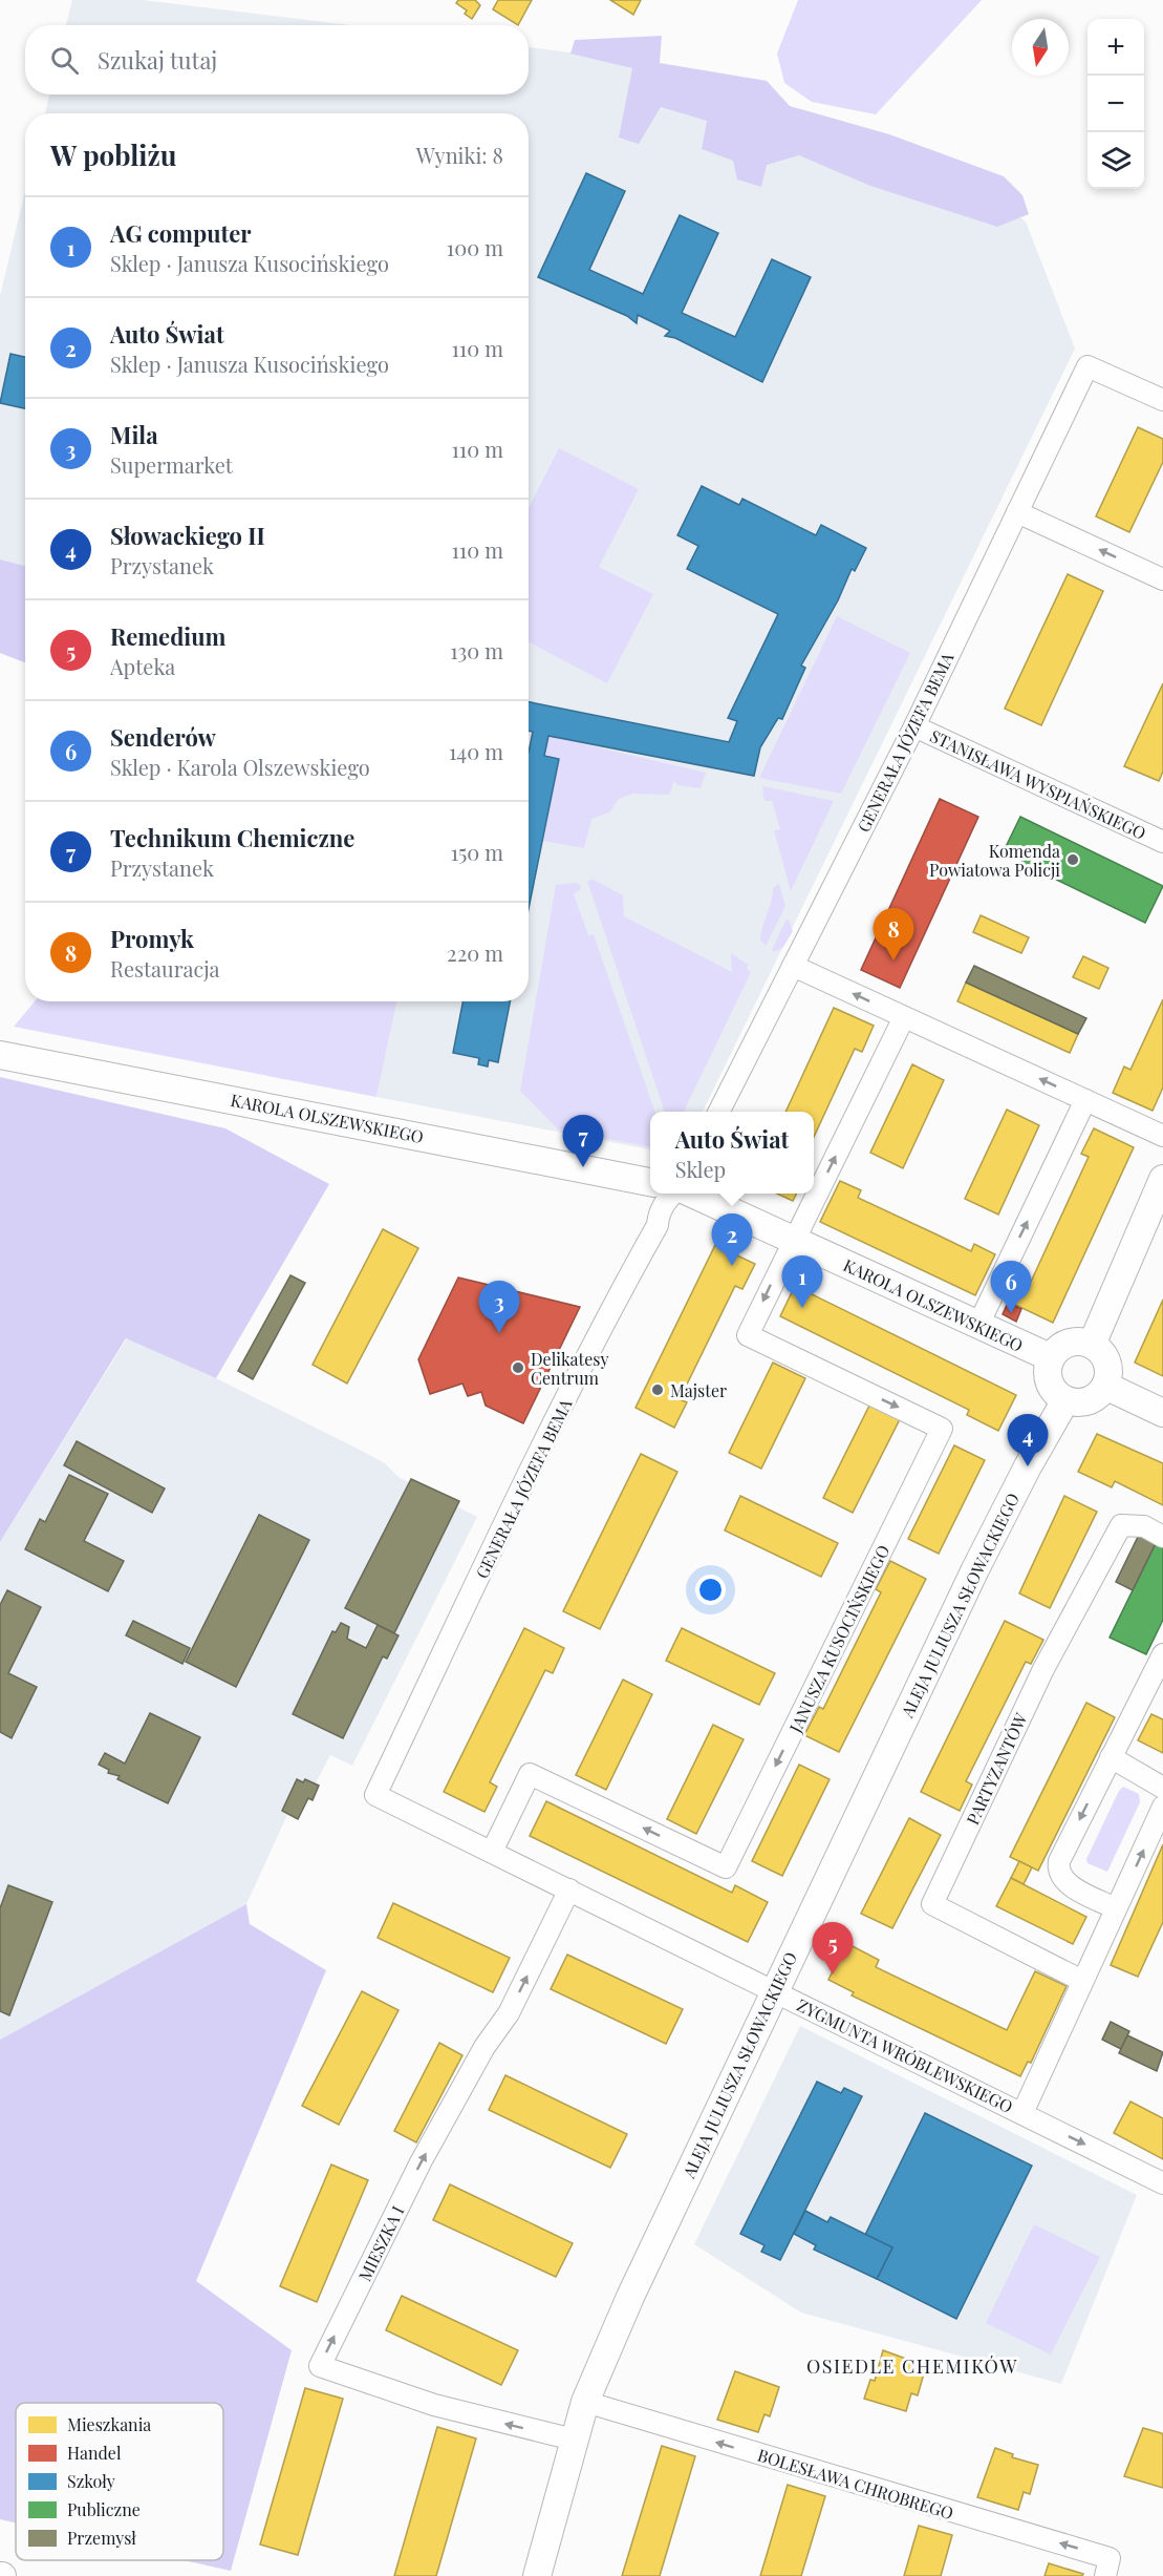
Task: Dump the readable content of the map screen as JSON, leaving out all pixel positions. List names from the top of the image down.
{
  "streets": {
    "street": [
      "GENERAŁA JÓZEFA BEMA",
      "STANISŁAWA WYSPIAŃSKIEGO",
      "KAROLA OLSZEWSKIEGO",
      "ALEJA JULIUSZA SŁOWACKIEGO",
      "JANUSZA KUSOCIŃSKIEGO",
      "PARTYZANTÓW",
      "ZYGMUNTA WRÓBLEWSKIEGO",
      "MIESZKA I",
      "BOLESŁAWA CHROBREGO"
    ]
  },
  "crossings": [
    ["GENERAŁA JÓZEFA BEMA", "STANISŁAWA WYSPIAŃSKIEGO"],
    ["GENERAŁA JÓZEFA BEMA", "ZYGMUNTA WRÓBLEWSKIEGO"],
    ["KAROLA OLSZEWSKIEGO", "ALEJA JULIUSZA SŁOWACKIEGO"],
    ["KAROLA OLSZEWSKIEGO", "JANUSZA KUSOCIŃSKIEGO"],
    ["ALEJA JULIUSZA SŁOWACKIEGO", "ZYGMUNTA WRÓBLEWSKIEGO"],
    ["ALEJA JULIUSZA SŁOWACKIEGO", "MIESZKA I"],
    ["ALEJA JULIUSZA SŁOWACKIEGO", "BOLESŁAWA CHROBREGO"],
    ["JANUSZA KUSOCIŃSKIEGO", "ZYGMUNTA WRÓBLEWSKIEGO"],
    ["ZYGMUNTA WRÓBLEWSKIEGO", "MIESZKA I"]
  ],
  "one_way": ["BOLESŁAWA CHROBREGO"],
  "districts": ["OSIEDLE CHEMIKÓW"],
  "places": ["Komenda Powiatowa Policji", "Delikatesy Centrum", "Majster"],
  "legend": [
    "Mieszkania",
    "Handel",
    "Szkoły",
    "Publiczne",
    "Przemysł"
  ],
  "north": "bottom",
  "page": {
    "map_buttons": ["+", "−"],
    "search": "Szukaj tutaj",
    "heading": ["W pobliżu", "Wyniki: 8"],
    "list": [
      {
        "mark": "1",
        "name": "AG computer",
        "note": "Sklep · Janusza Kusocińskiego",
        "value": "100 m"
      },
      {
        "mark": "2",
        "name": "Auto Świat",
        "note": "Sklep · Janusza Kusocińskiego",
        "value": "110 m"
      },
      {
        "mark": "3",
        "name": "Mila",
        "note": "Supermarket",
        "value": "110 m"
      },
      {
        "mark": "4",
        "name": "Słowackiego II",
        "note": "Przystanek",
        "value": "110 m"
      },
      {
        "mark": "5",
        "name": "Remedium",
        "note": "Apteka",
        "value": "130 m"
      },
      {
        "mark": "6",
        "name": "Senderów",
        "note": "Sklep · Karola Olszewskiego",
        "value": "140 m"
      },
      {
        "mark": "7",
        "name": "Technikum Chemiczne",
        "note": "Przystanek",
        "value": "150 m"
      },
      {
        "mark": "8",
        "name": "Promyk",
        "note": "Restauracja",
        "value": "220 m"
      }
    ],
    "pins": [
      "8",
      "7",
      "2",
      "1",
      "6",
      "3",
      "4",
      "5"
    ],
    "popup": ["Auto Świat", "Sklep"]
  }
}
